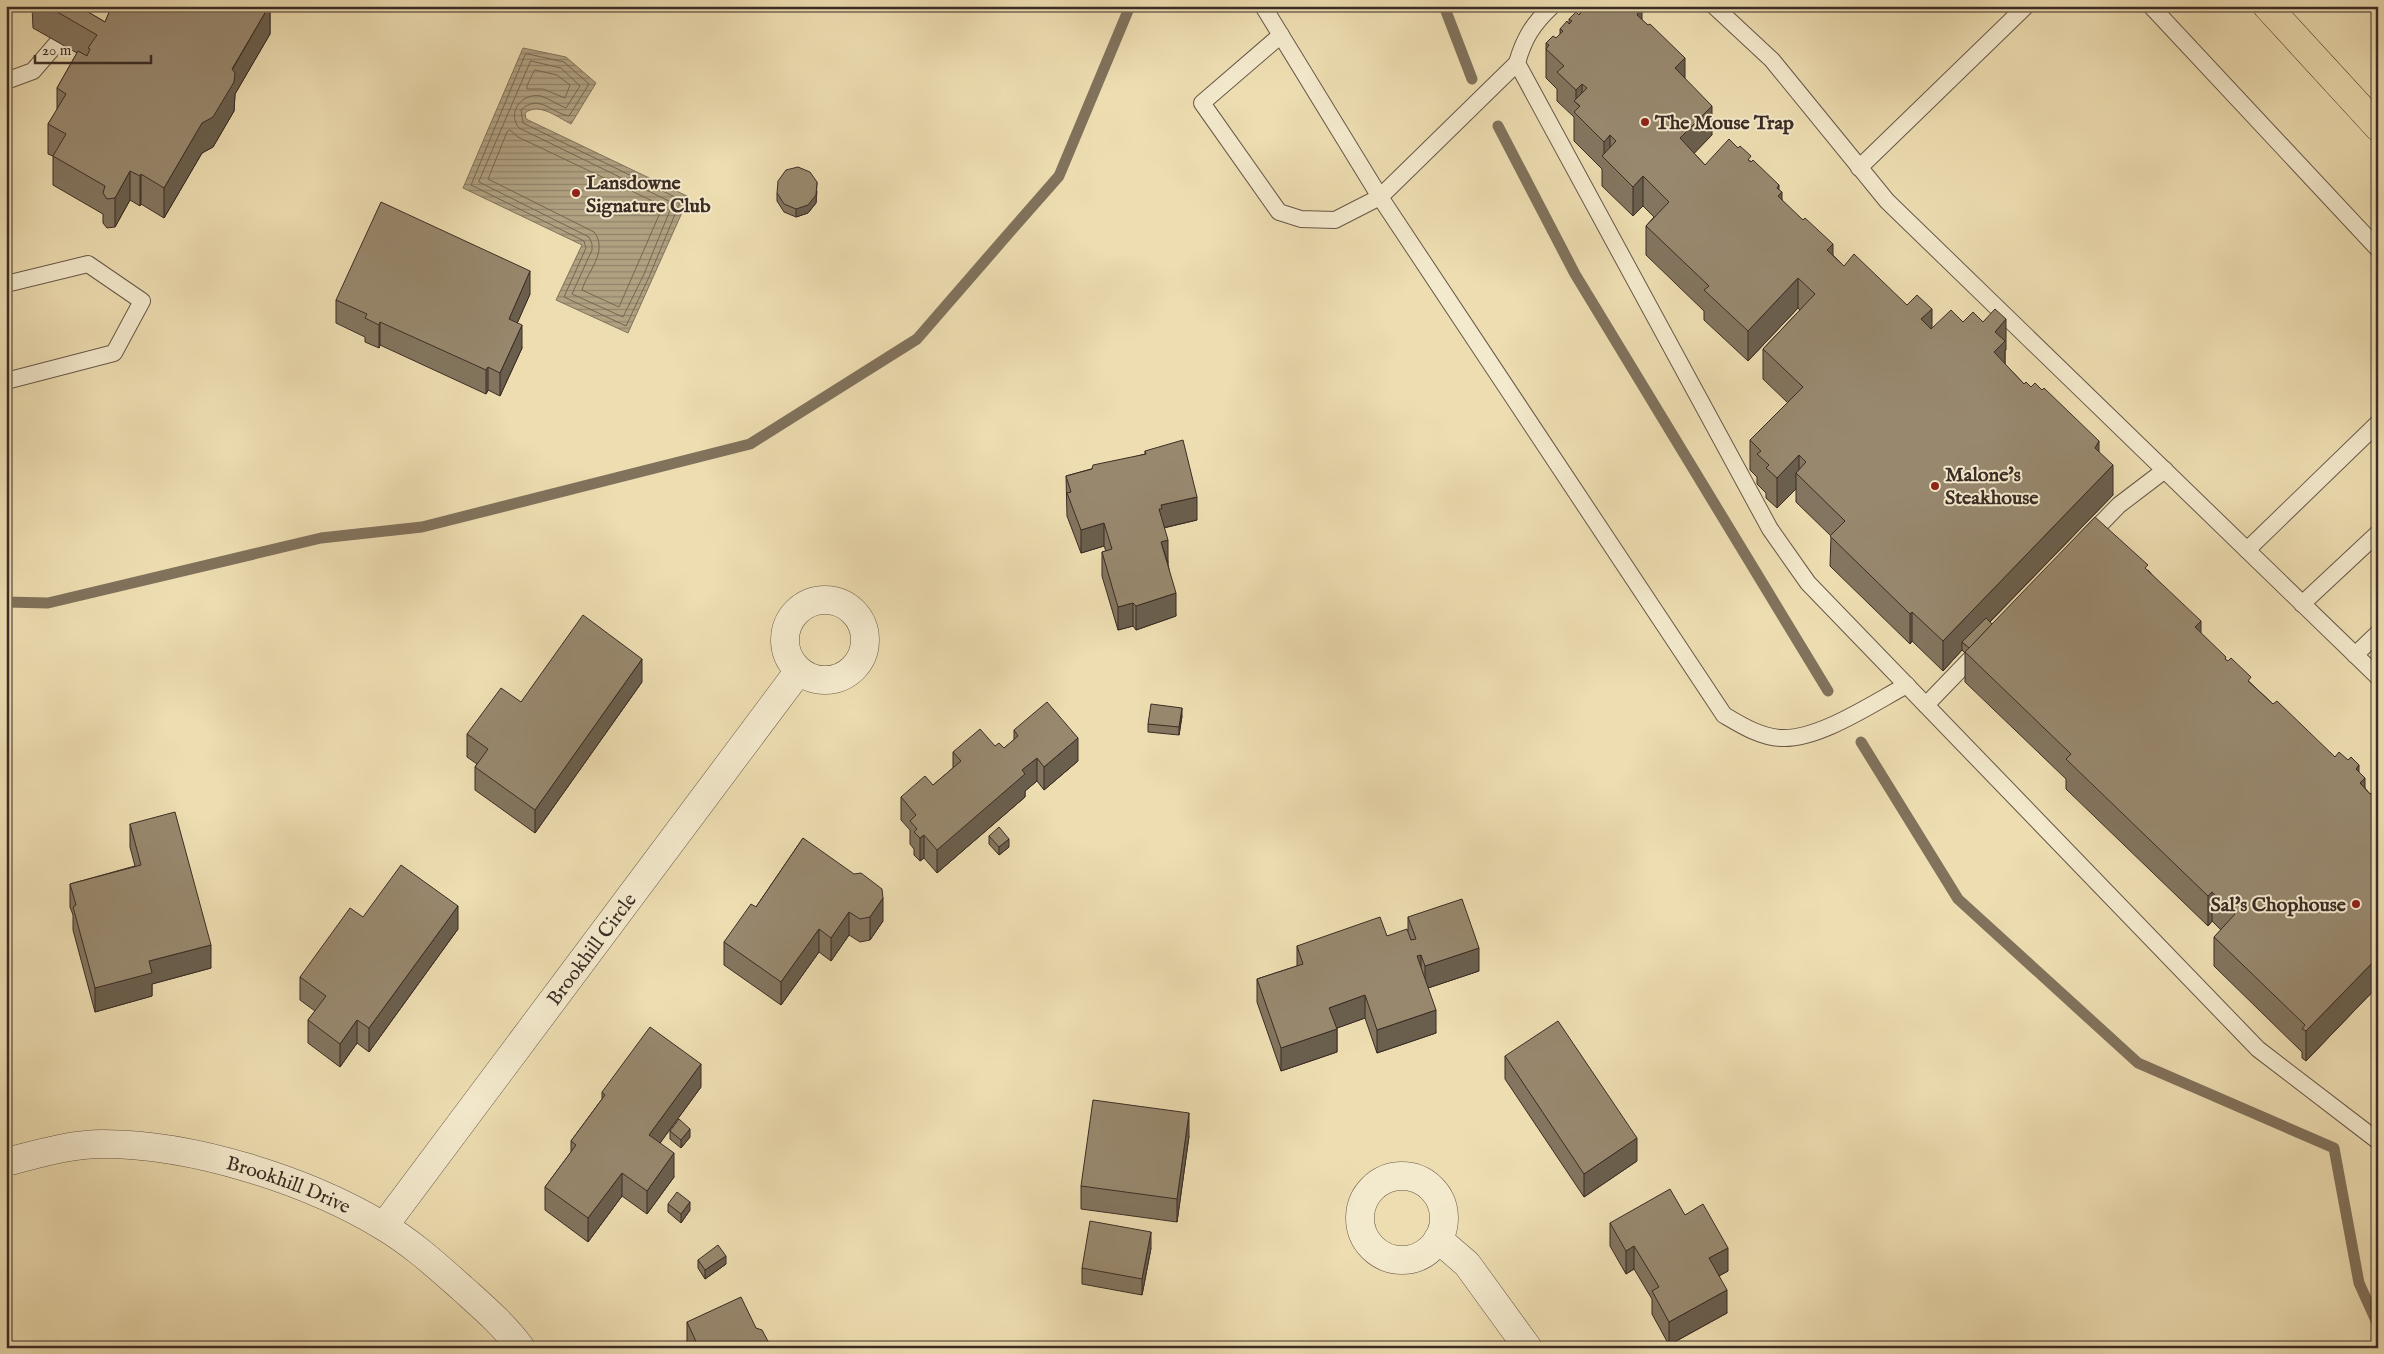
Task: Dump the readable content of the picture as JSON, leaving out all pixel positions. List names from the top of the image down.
{
  "streets": {
    "street": ["Brookhill Circle", "Brookhill Drive"]
  },
  "crossings": [
    ["Brookhill Circle", "Brookhill Drive"]
  ],
  "places": [
    "The Mouse Trap",
    "Lansdowne Signature Club",
    "Malone's Steakhouse",
    "Sal's Chophouse"
  ],
  "scale_bar": "20 m"
}
